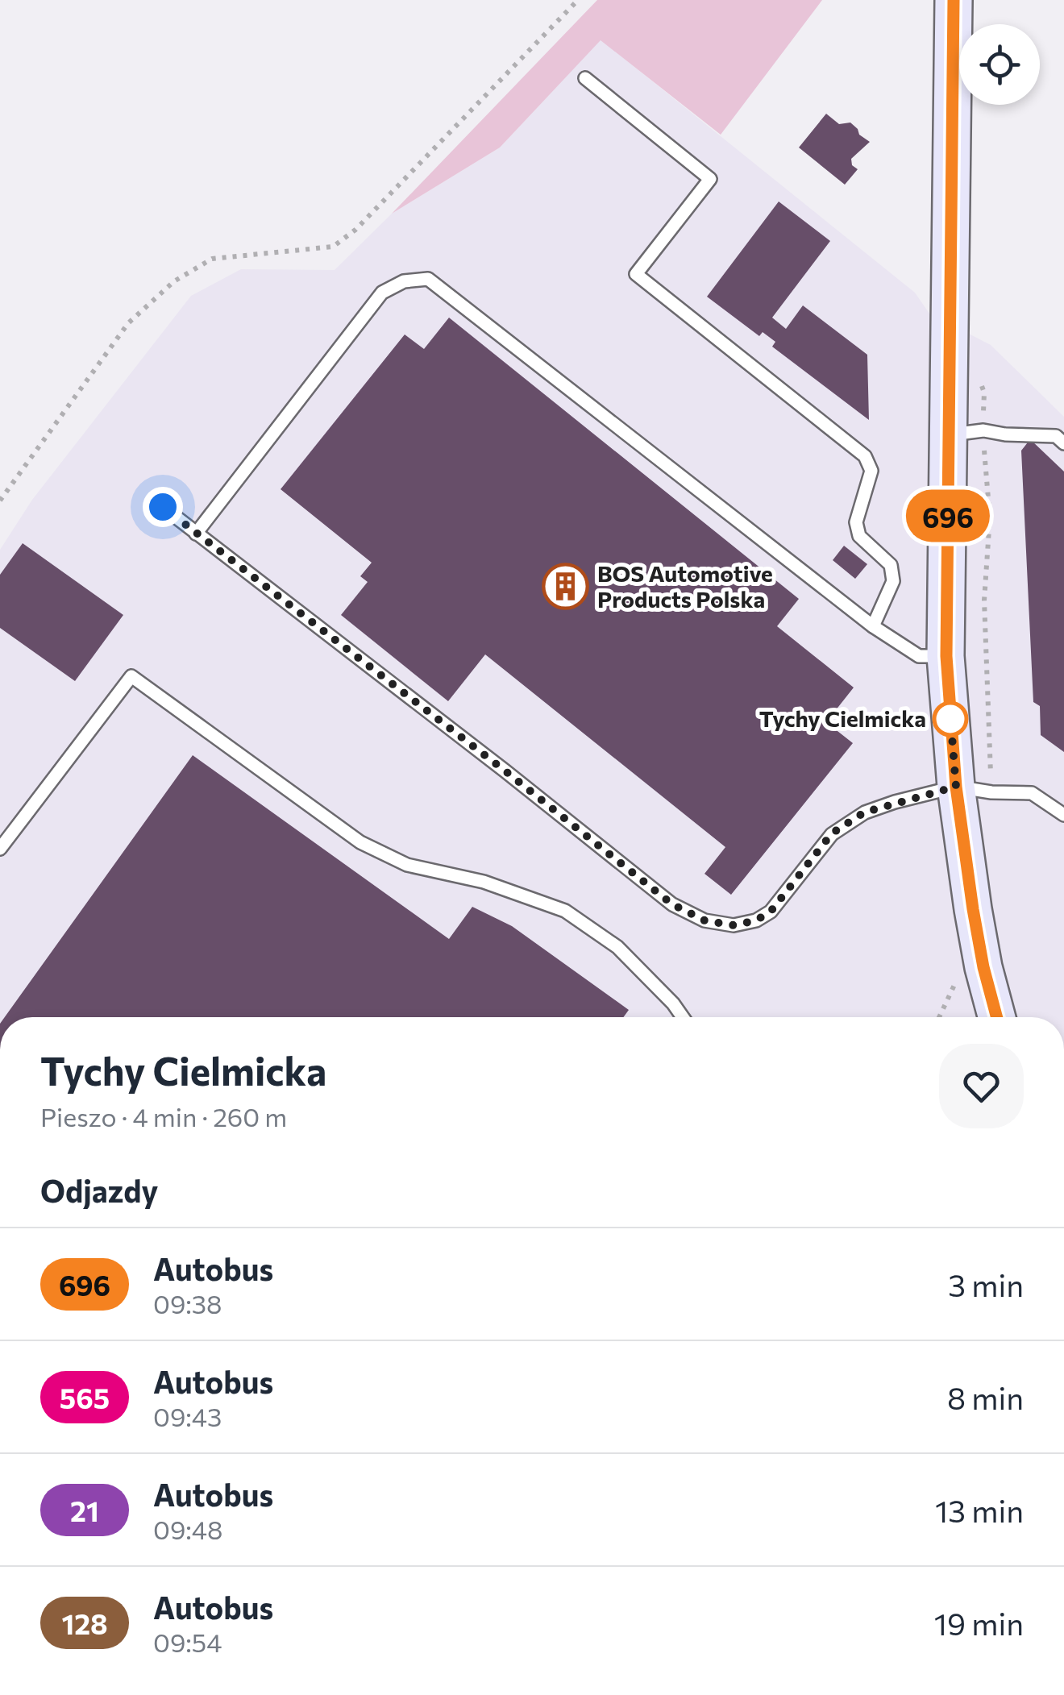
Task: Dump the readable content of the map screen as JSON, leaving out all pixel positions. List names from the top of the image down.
{
  "places": {
    "building": ["BOS Automotive Products Polska"],
    "other": ["Tychy Cielmicka"]
  },
  "lines": ["bus line 696"],
  "page": {
    "on_map": "696",
    "heading": [
      ["Tychy Cielmicka", "Pieszo · 4 min · 260 m"],
      "Odjazdy"
    ],
    "list": [
      {
        "mark": "696",
        "name": "Autobus",
        "note": "09:38",
        "value": "3 min"
      },
      {
        "mark": "565",
        "name": "Autobus",
        "note": "09:43",
        "value": "8 min"
      },
      {
        "mark": "21",
        "name": "Autobus",
        "note": "09:48",
        "value": "13 min"
      },
      {
        "mark": "128",
        "name": "Autobus",
        "note": "09:54",
        "value": "19 min"
      }
    ]
  }
}
